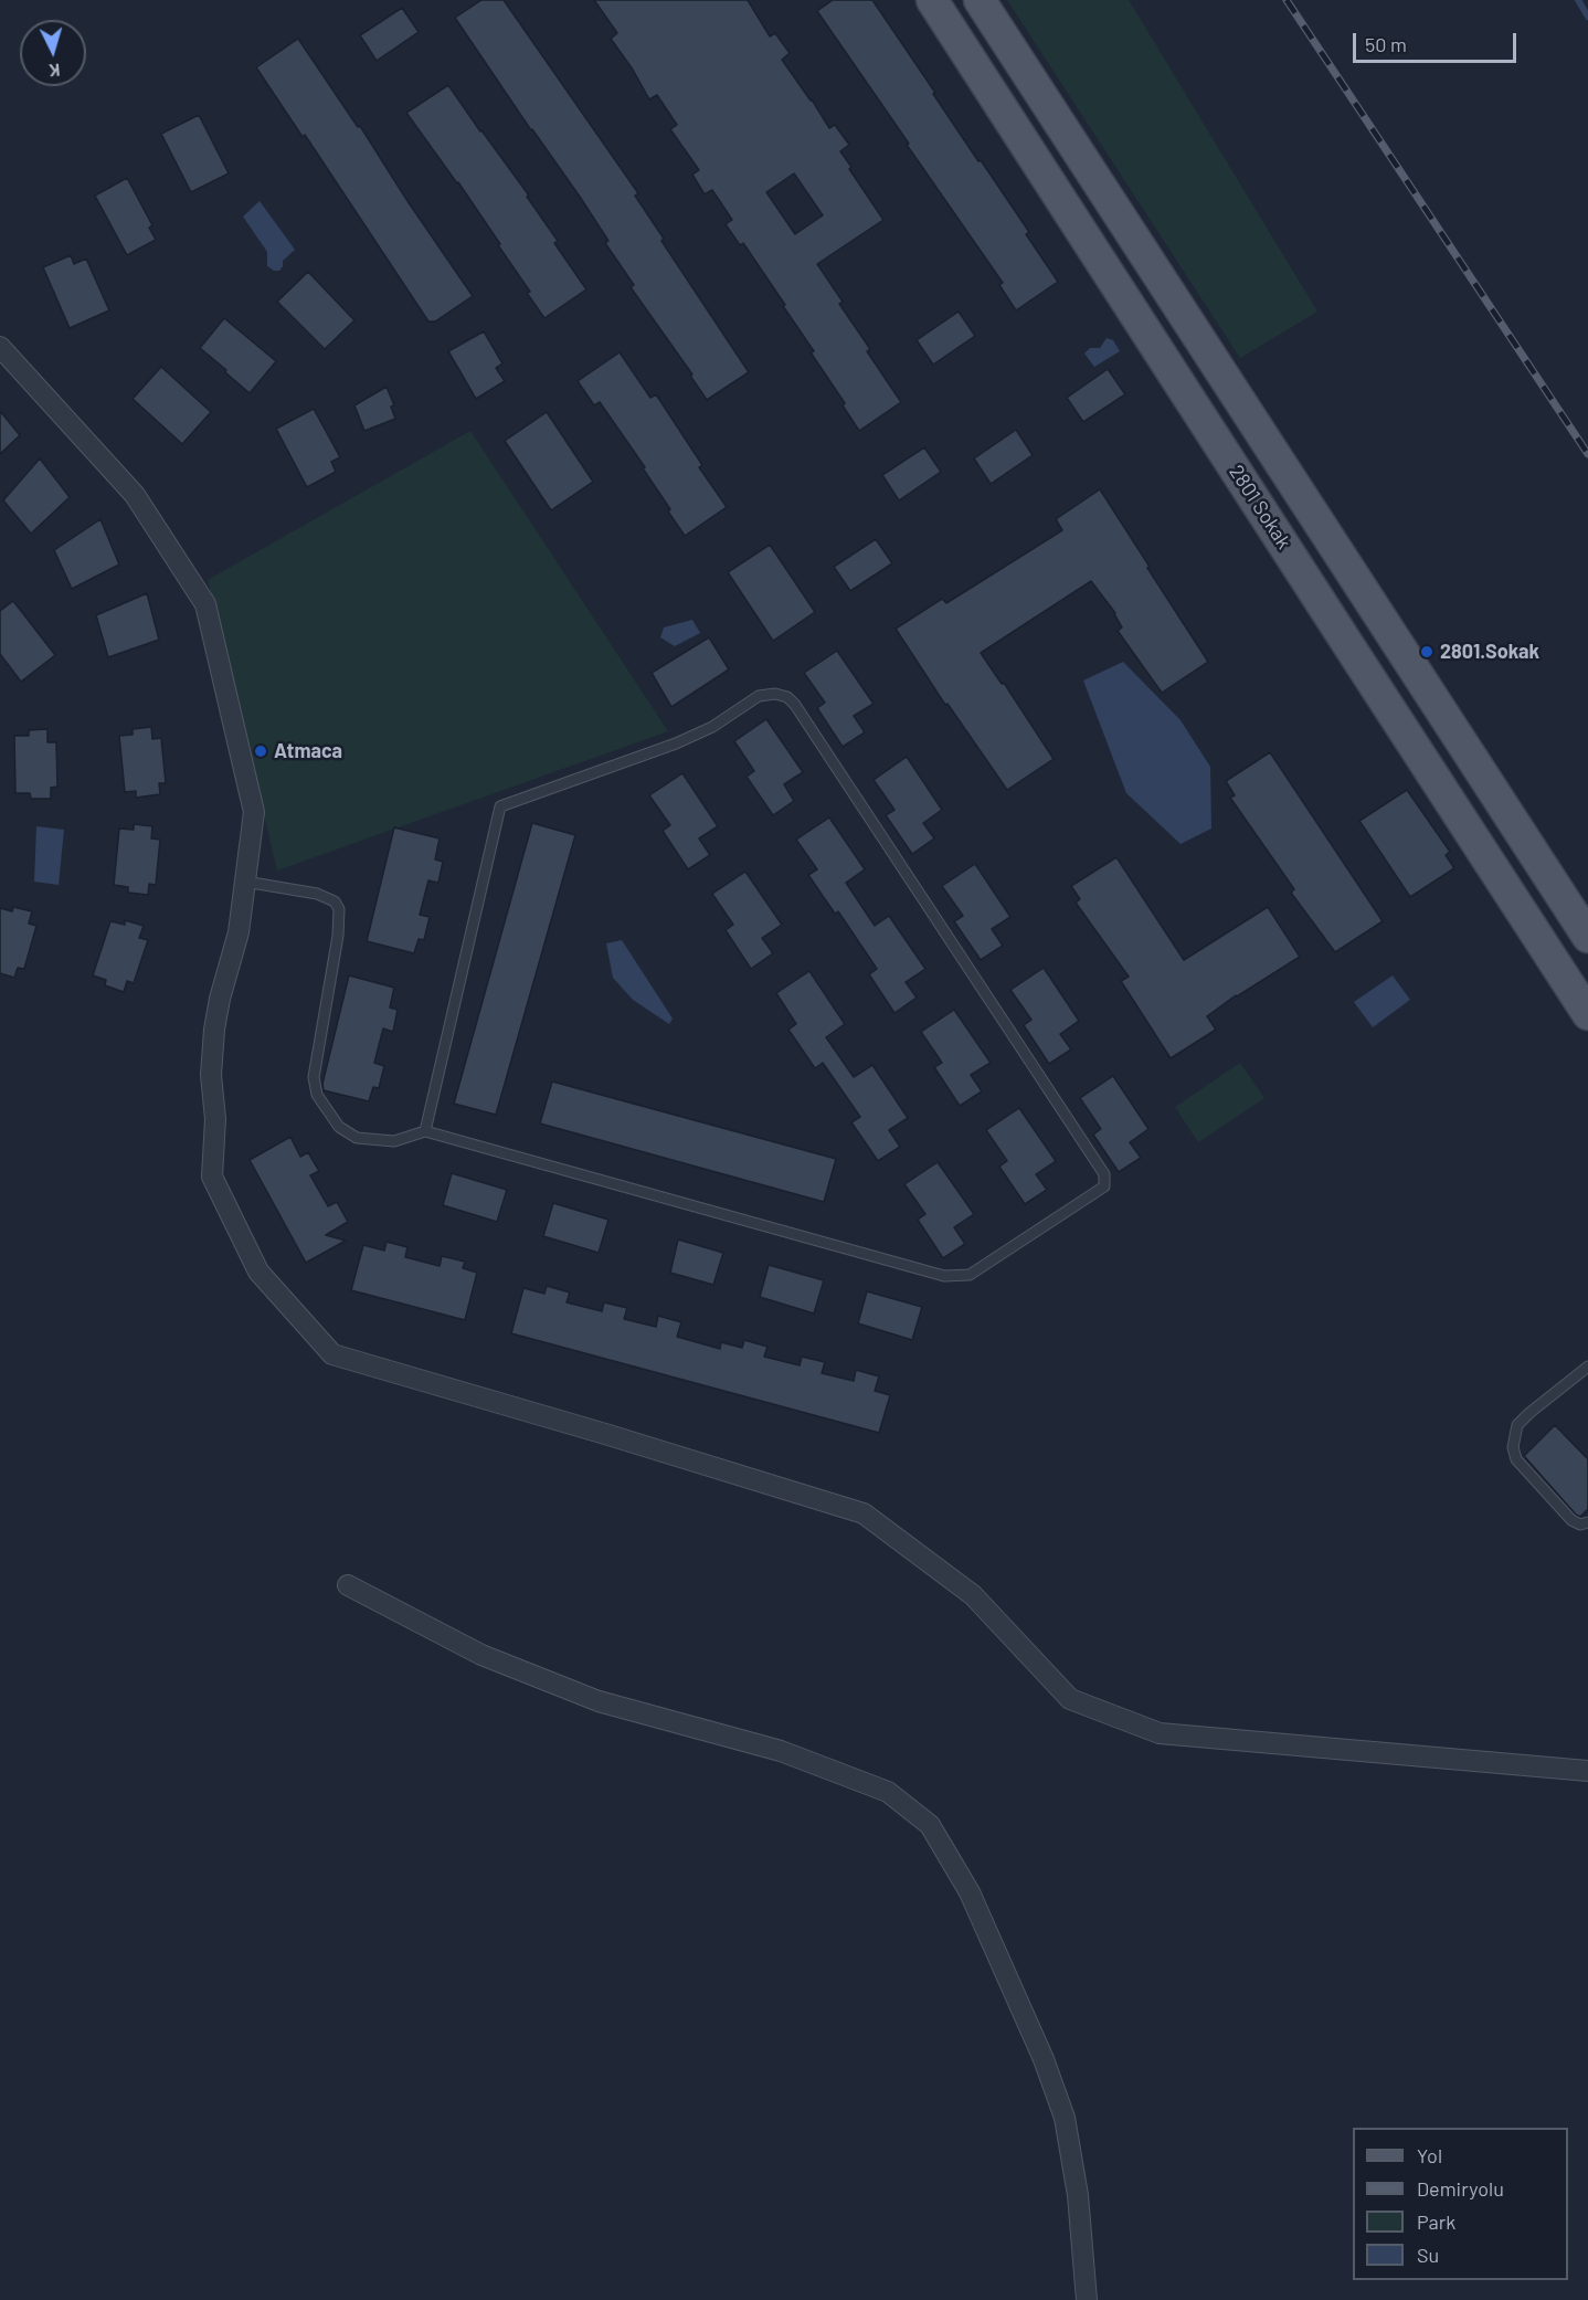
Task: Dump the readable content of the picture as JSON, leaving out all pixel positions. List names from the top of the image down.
{
  "streets": {
    "main road": ["2801 Sokak"]
  },
  "places": ["2801.Sokak", "Atmaca"],
  "legend": [
    "Yol",
    "Demiryolu",
    "Park",
    "Su"
  ],
  "scale_bar": "50 m",
  "north": "bottom"
}
